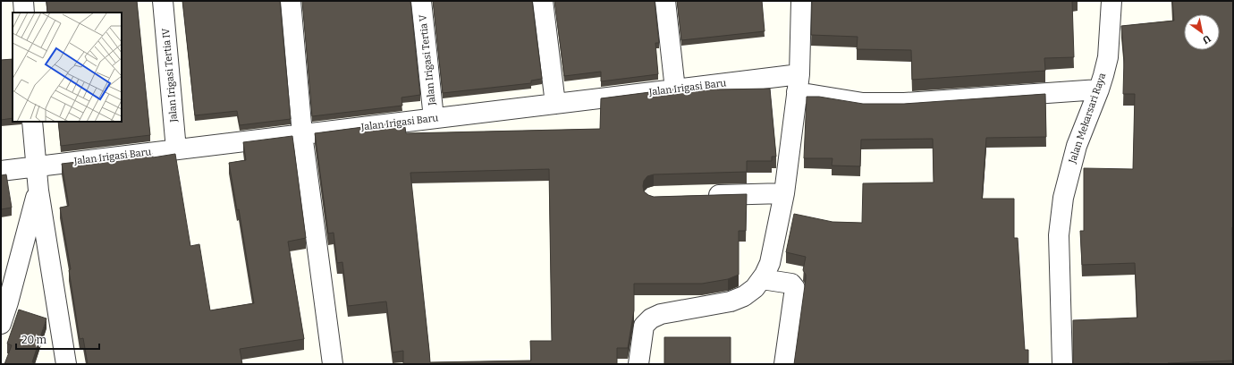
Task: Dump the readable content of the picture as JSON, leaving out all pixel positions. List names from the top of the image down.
{
  "streets": {
    "street": [
      "Jalan Irigasi Tertia V",
      "Jalan Irigasi Tertia IV",
      "Jalan Irigasi Baru",
      "Jalan Mekarsari Raya"
    ]
  },
  "crossings": [
    ["Jalan Irigasi Tertia V", "Jalan Irigasi Baru"],
    ["Jalan Irigasi Tertia IV", "Jalan Irigasi Baru"],
    ["Jalan Irigasi Baru", "Jalan Mekarsari Raya"]
  ],
  "scale_bar": "20 m",
  "north": "bottom right"
}
